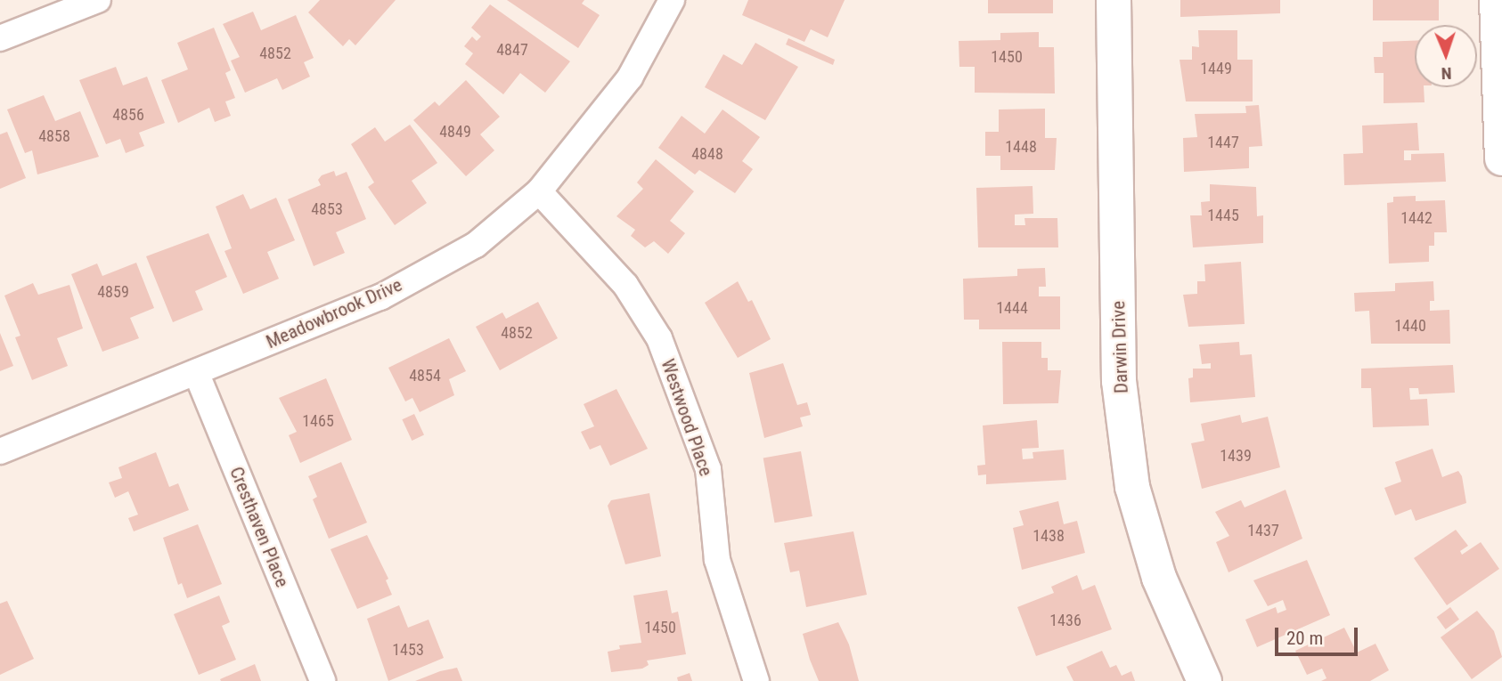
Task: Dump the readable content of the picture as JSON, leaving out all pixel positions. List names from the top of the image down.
{
  "streets": {
    "street": [
      "Meadowbrook Drive",
      "Darwin Drive",
      "Westwood Place",
      "Cresthaven Place"
    ]
  },
  "crossings": [
    ["Meadowbrook Drive", "Westwood Place"],
    ["Meadowbrook Drive", "Cresthaven Place"]
  ],
  "house_numbers": [
    "4847",
    "4852",
    "1450",
    "1449",
    "4856",
    "4849",
    "4858",
    "1447",
    "1448",
    "4848",
    "4853",
    "1445",
    "1442",
    "4859",
    "1444",
    "1440",
    "4852",
    "4854",
    "1465",
    "1439",
    "1437",
    "1438",
    "1436",
    "1450",
    "1453"
  ],
  "scale_bar": "20 m",
  "north": "bottom"
}
